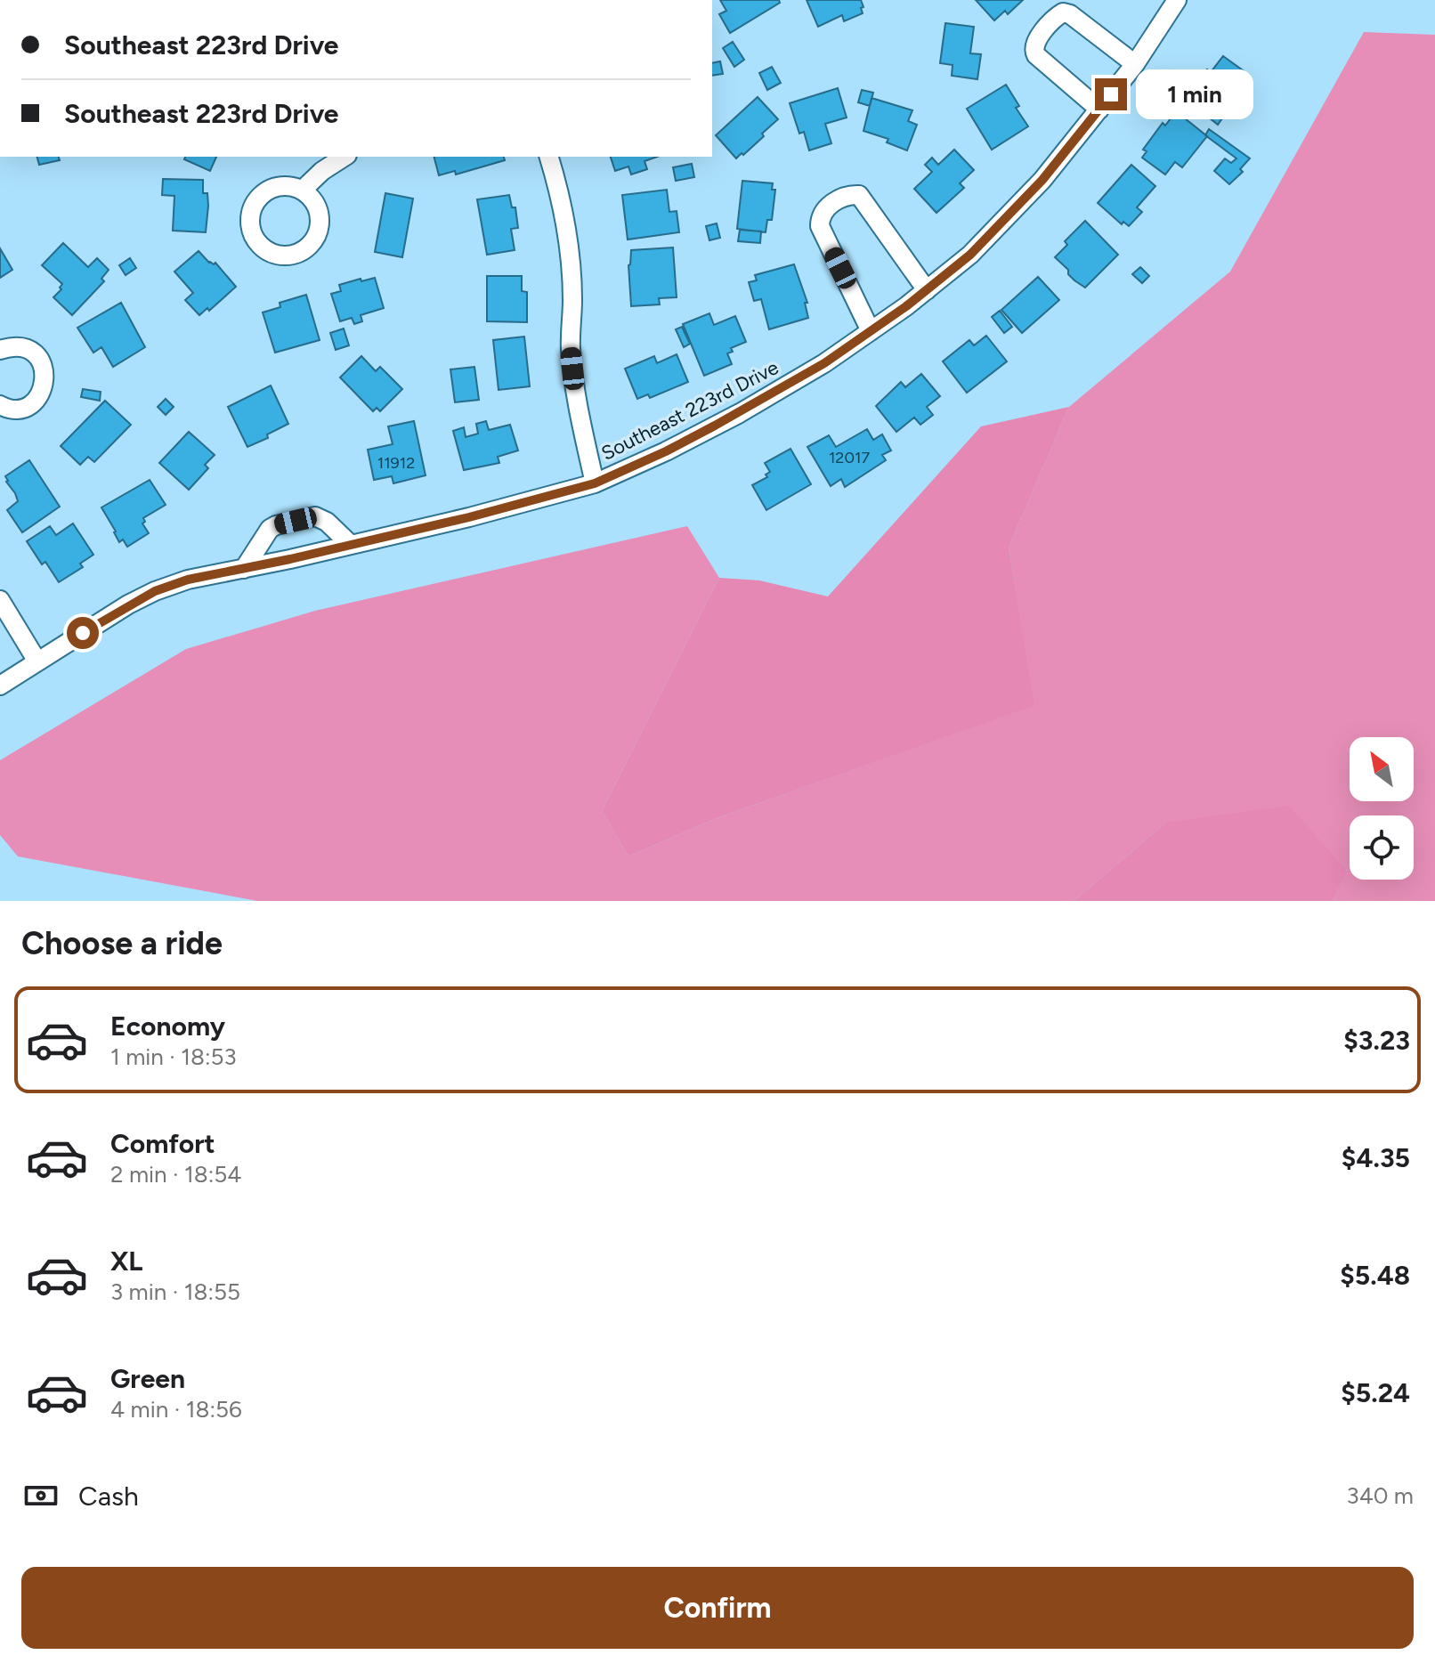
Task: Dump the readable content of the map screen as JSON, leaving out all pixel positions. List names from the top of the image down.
{
  "streets": {
    "street": ["Southeast 223rd Drive"]
  },
  "house_numbers": ["12017", "11912"],
  "north": "top left",
  "page": {
    "banner": ["Southeast 223rd Drive", "Southeast 223rd Drive"],
    "bubble": "1 min",
    "heading": "Choose a ride",
    "list": [
      {
        "name": "Economy",
        "note": "1 min · 18:53",
        "value": "$3.23"
      },
      {
        "name": "Comfort",
        "note": "2 min · 18:54",
        "value": "$4.35"
      },
      {
        "name": "XL",
        "note": "3 min · 18:55",
        "value": "$5.48"
      },
      {
        "name": "Green",
        "note": "4 min · 18:56",
        "value": "$5.24"
      }
    ],
    "pay": ["Cash", "340 m"],
    "buttons": "Confirm"
  }
}
